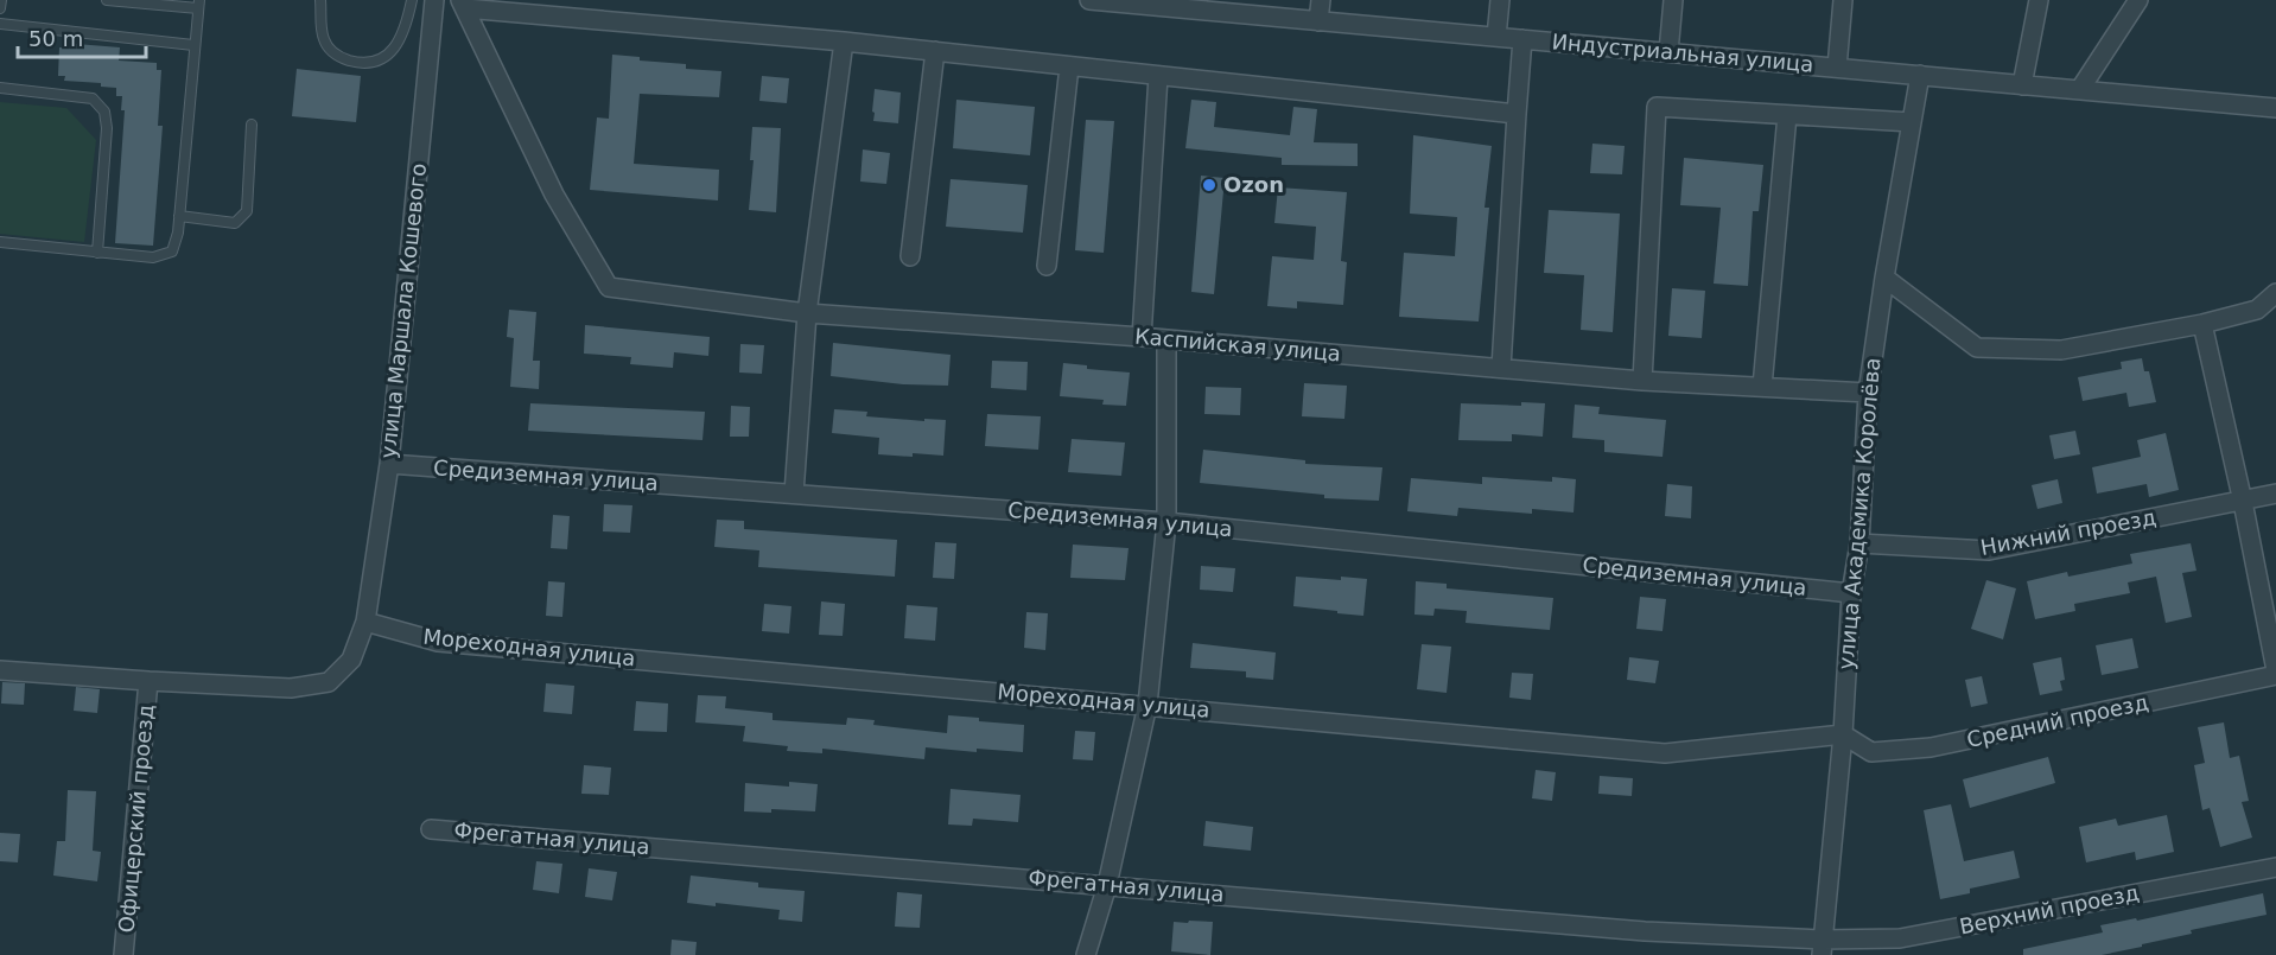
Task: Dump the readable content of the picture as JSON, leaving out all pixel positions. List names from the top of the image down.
{
  "streets": {
    "street": [
      "Индустриальная улица",
      "улица Маршала Кошевого",
      "Каспийская улица",
      "Средиземная улица",
      "улица Академика Королёва",
      "Нижний проезд",
      "Мореходная улица",
      "Средний проезд",
      "Офицерский проезд",
      "Фрегатная улица",
      "Верхний проезд"
    ]
  },
  "crossings": [
    ["Индустриальная улица", "улица Академика Королёва"],
    ["улица Маршала Кошевого", "Средиземная улица"],
    ["улица Маршала Кошевого", "Мореходная улица"],
    ["улица Маршала Кошевого", "Офицерский проезд"],
    ["Каспийская улица", "улица Академика Королёва"],
    ["Средиземная улица", "улица Академика Королёва"],
    ["улица Академика Королёва", "Нижний проезд"],
    ["улица Академика Королёва", "Мореходная улица"],
    ["улица Академика Королёва", "Средний проезд"],
    ["улица Академика Королёва", "Фрегатная улица"],
    ["улица Академика Королёва", "Верхний проезд"],
    ["Мореходная улица", "Средний проезд"],
    ["Фрегатная улица", "Верхний проезд"]
  ],
  "places": ["Ozon"],
  "scale_bar": "50 m"
}
